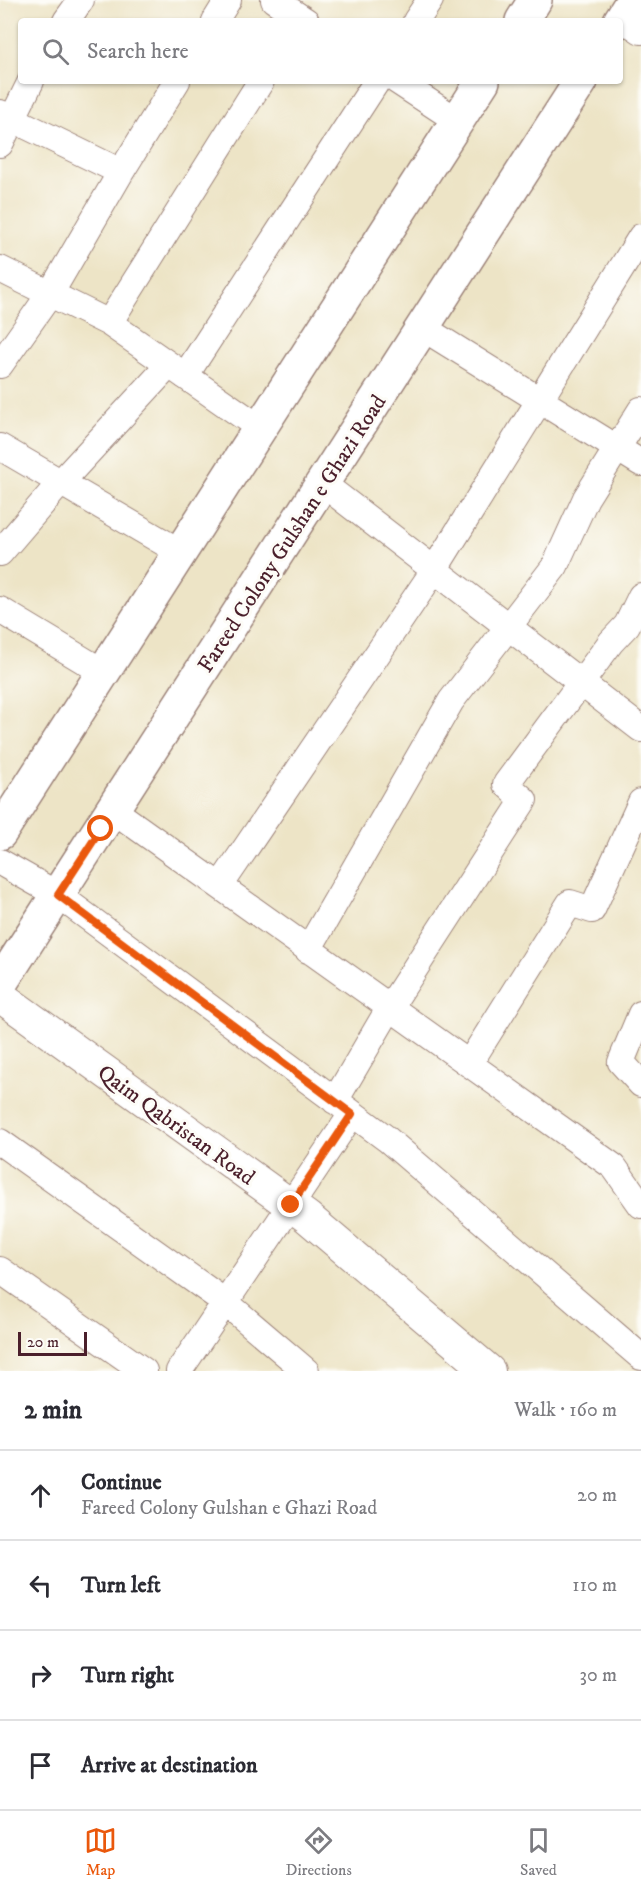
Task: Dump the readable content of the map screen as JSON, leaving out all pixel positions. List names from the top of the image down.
{
  "streets": {
    "main road": ["Fareed Colony Gulshan e Ghazi Road"],
    "street": ["Qaim Qabristan Road"]
  },
  "scale_bar": "20 m",
  "page": {
    "search": "Search here",
    "scale": "20 m",
    "heading": ["2 min", "Walk · 160 m"],
    "list": [
      ["Continue", "Fareed Colony Gulshan e Ghazi Road", "20 m"],
      ["Turn left", "110 m"],
      ["Turn right", "30 m"],
      "Arrive at destination"
    ],
    "nav": ["Map", "Directions", "Saved"]
  }
}
